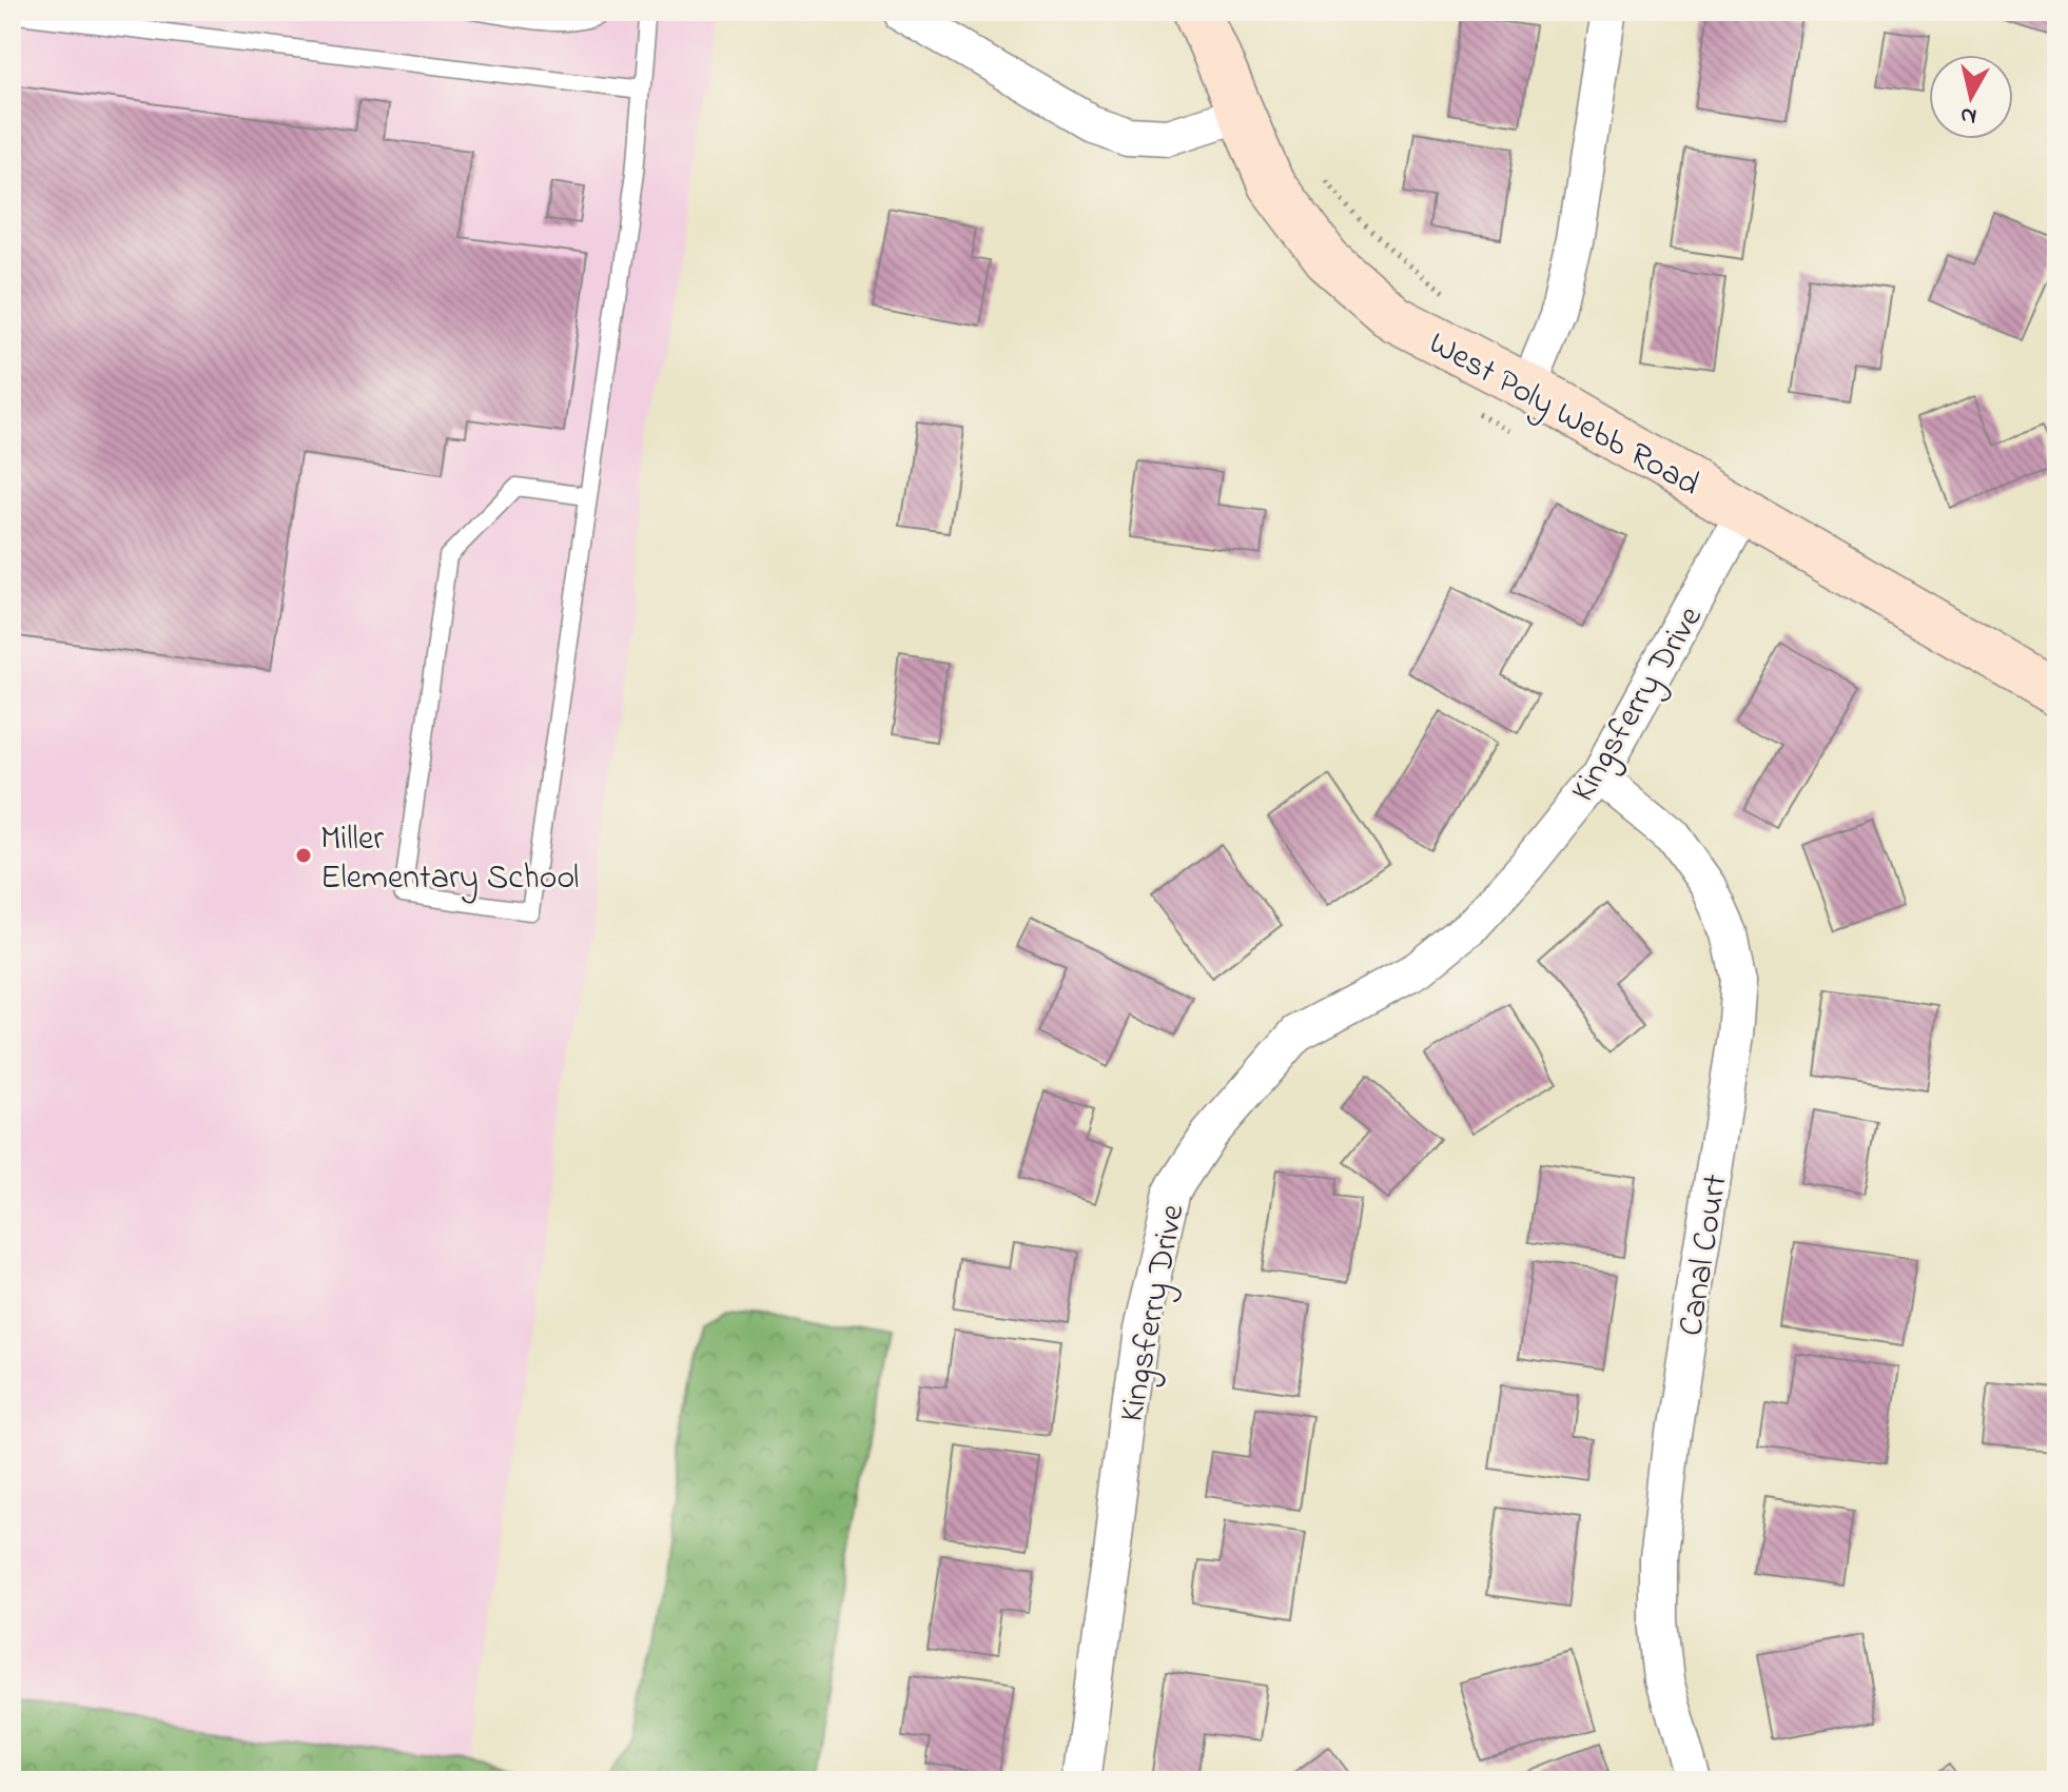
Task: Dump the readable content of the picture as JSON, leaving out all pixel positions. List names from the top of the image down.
{
  "streets": {
    "street": ["West Poly Webb Road", "Kingsferry Drive", "Canal Court"]
  },
  "crossings": [
    ["West Poly Webb Road", "Kingsferry Drive"],
    ["Kingsferry Drive", "Canal Court"]
  ],
  "places": ["Miller Elementary School"],
  "north": "bottom"
}
